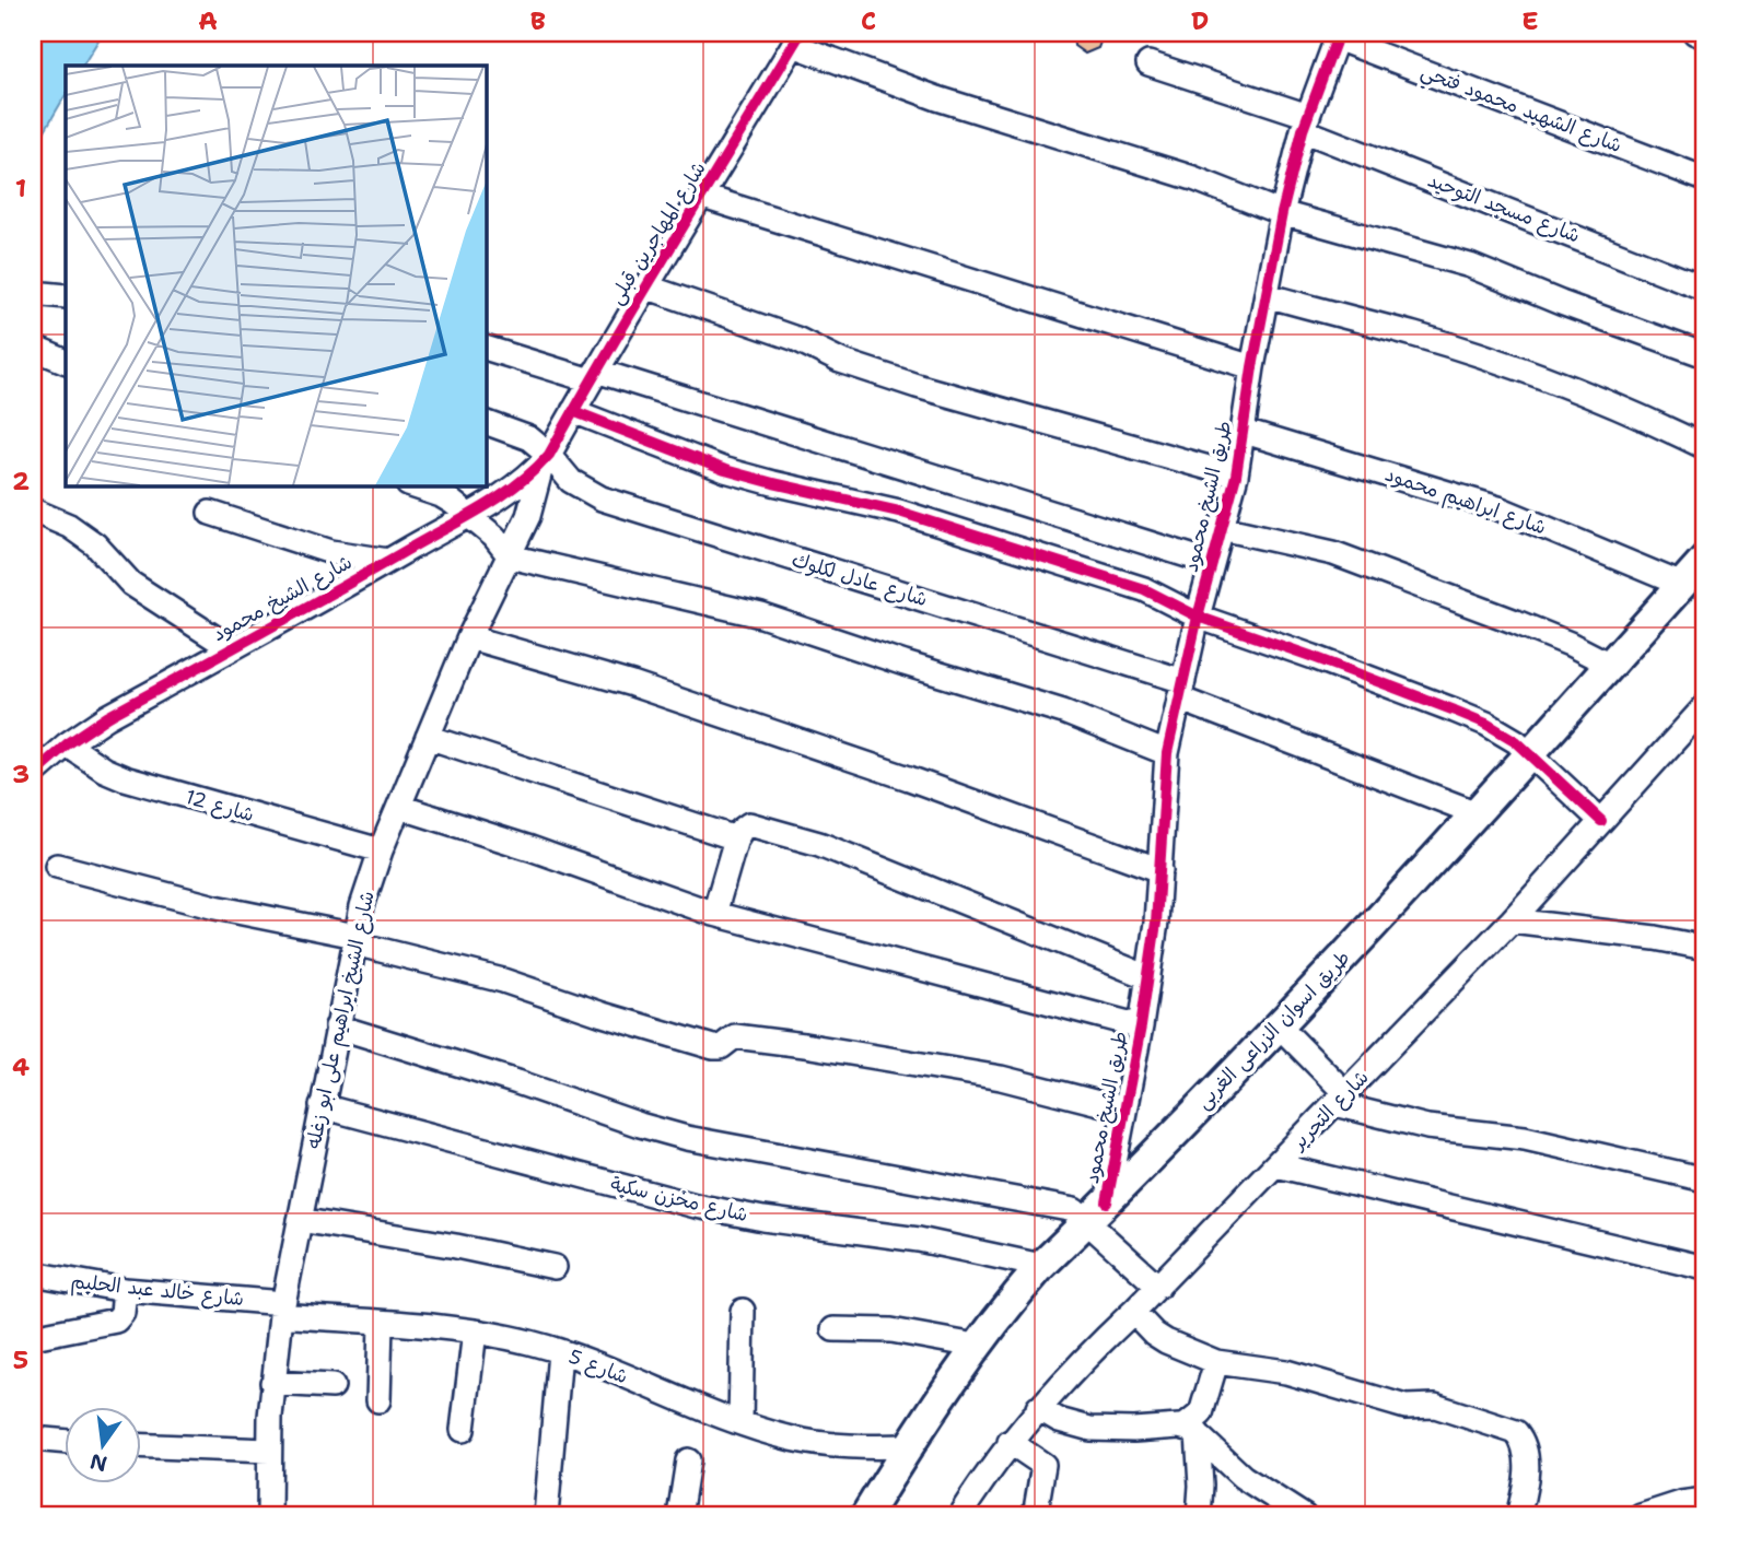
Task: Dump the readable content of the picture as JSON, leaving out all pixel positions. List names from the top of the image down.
{
  "streets": {
    "main road": ["طريق اسوان الزراعى الغربى"],
    "street": [
      "شارع الشهيد محمود فتحي",
      "شارع مسجد التوحيد",
      "شارع المهاجرين قبلى",
      "طريق الشيخ محمود",
      "شارع ابراهيم محمود",
      "شارع عادل لكلوك",
      "شارع الشيخ محمود",
      "شارع 12",
      "شارع الشيخ ابراهيم على ابو زغله",
      "شارع التحرير",
      "شارع مخزن سكية",
      "شارع خالد عبد الحليم",
      "شارع 5"
    ]
  },
  "crossings": [
    ["شارع الشهيد محمود فتحي", "طريق الشيخ محمود"],
    ["شارع مسجد التوحيد", "طريق الشيخ محمود"],
    ["شارع المهاجرين قبلى", "شارع عادل لكلوك"],
    ["شارع المهاجرين قبلى", "شارع الشيخ محمود"],
    ["شارع المهاجرين قبلى", "شارع الشيخ ابراهيم على ابو زغله"],
    ["طريق الشيخ محمود", "شارع ابراهيم محمود"],
    ["طريق الشيخ محمود", "شارع عادل لكلوك"],
    ["طريق الشيخ محمود", "طريق اسوان الزراعى الغربى"],
    ["شارع ابراهيم محمود", "طريق اسوان الزراعى الغربى"],
    ["شارع عادل لكلوك", "شارع الشيخ محمود"],
    ["شارع عادل لكلوك", "شارع الشيخ ابراهيم على ابو زغله"],
    ["شارع عادل لكلوك", "طريق اسوان الزراعى الغربى"],
    ["شارع الشيخ محمود", "شارع 12"],
    ["شارع الشيخ محمود", "شارع الشيخ ابراهيم على ابو زغله"],
    ["شارع 12", "شارع الشيخ ابراهيم على ابو زغله"],
    ["شارع الشيخ ابراهيم على ابو زغله", "شارع مخزن سكية"],
    ["شارع الشيخ ابراهيم على ابو زغله", "شارع خالد عبد الحليم"],
    ["شارع الشيخ ابراهيم على ابو زغله", "شارع 5"],
    ["طريق اسوان الزراعى الغربى", "شارع مخزن سكية"],
    ["طريق اسوان الزراعى الغربى", "شارع 5"],
    ["شارع خالد عبد الحليم", "شارع 5"]
  ],
  "north": "bottom",
  "grid": {
    "columns": [
      "A",
      "B",
      "C",
      "D",
      "E"
    ],
    "rows": [
      "1",
      "2",
      "3",
      "4",
      "5"
    ]
  }
}
